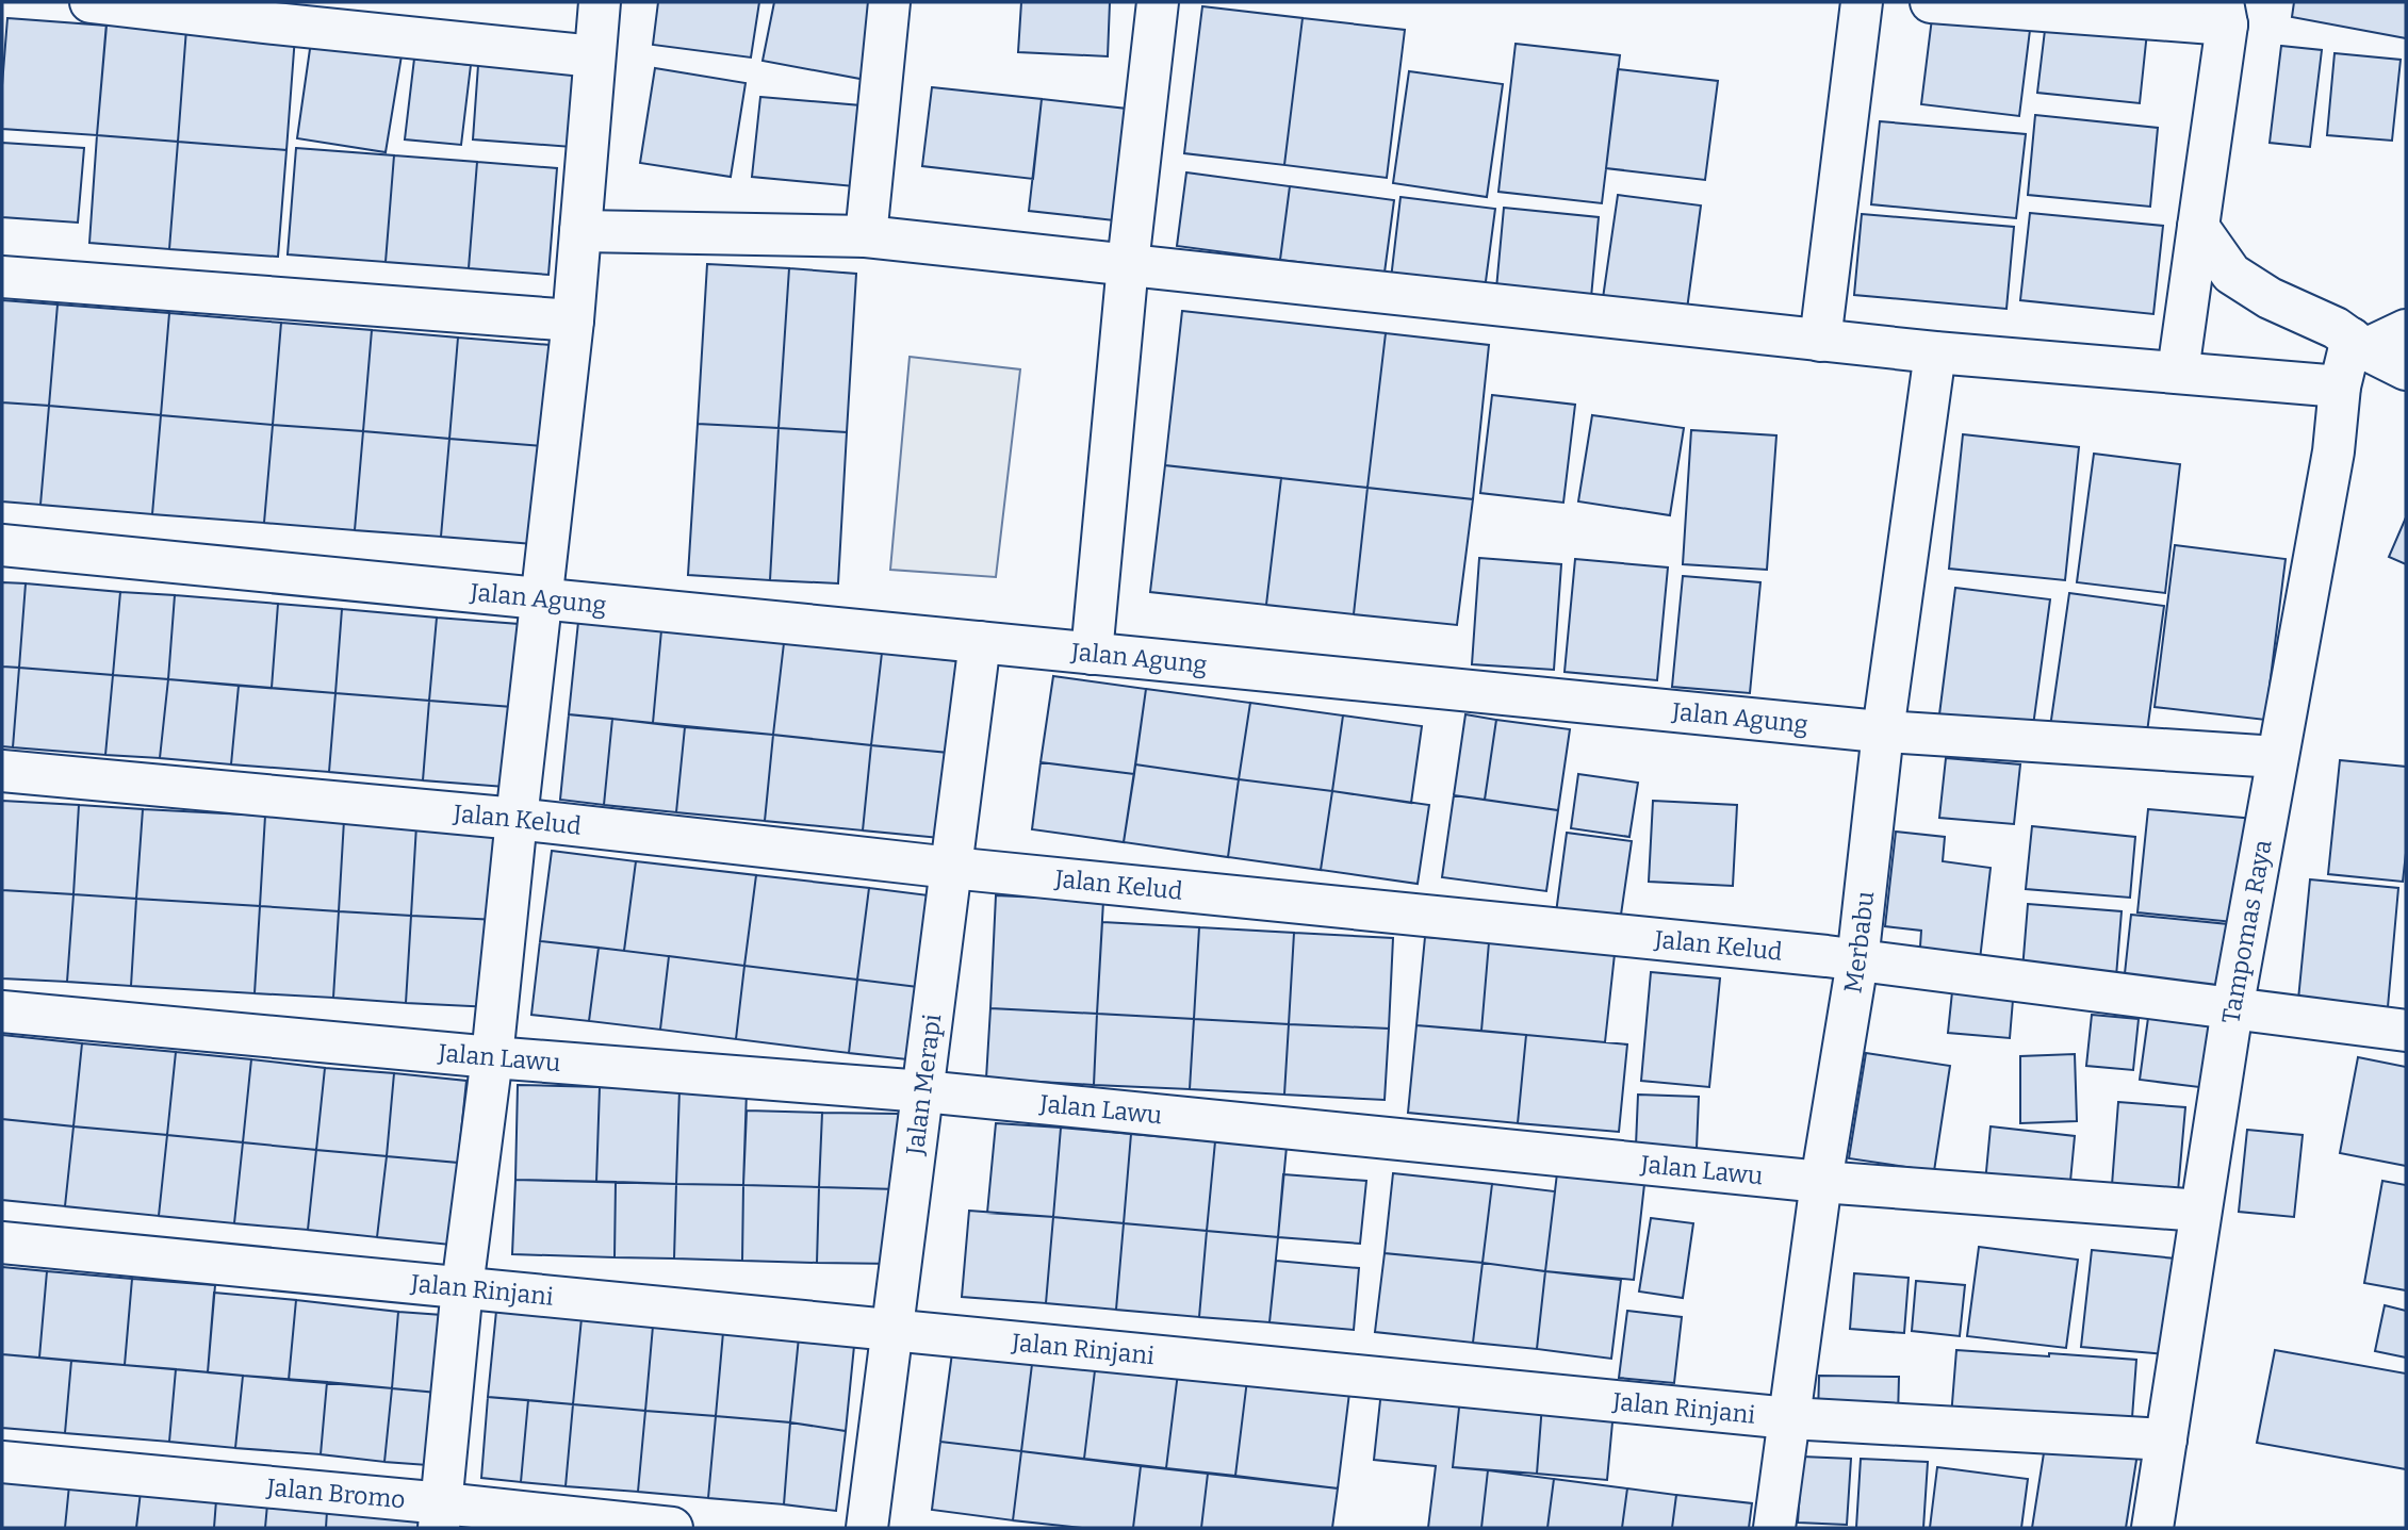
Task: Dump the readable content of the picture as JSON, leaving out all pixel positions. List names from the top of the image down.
{
  "streets": {
    "street": [
      "Jalan Agung",
      "Jalan Kelud",
      "Tampomas Raya",
      "Merbabu",
      "Jalan Lawu",
      "Jalan Merapi",
      "Jalan Rinjani",
      "Jalan Bromo"
    ]
  },
  "crossings": [
    ["Jalan Agung", "Tampomas Raya"],
    ["Jalan Agung", "Merbabu"],
    ["Jalan Agung", "Jalan Merapi"],
    ["Jalan Kelud", "Tampomas Raya"],
    ["Jalan Kelud", "Merbabu"],
    ["Jalan Kelud", "Jalan Merapi"],
    ["Tampomas Raya", "Jalan Lawu"],
    ["Tampomas Raya", "Jalan Rinjani"],
    ["Merbabu", "Jalan Lawu"],
    ["Merbabu", "Jalan Rinjani"],
    ["Jalan Lawu", "Jalan Merapi"],
    ["Jalan Merapi", "Jalan Rinjani"]
  ]
}
